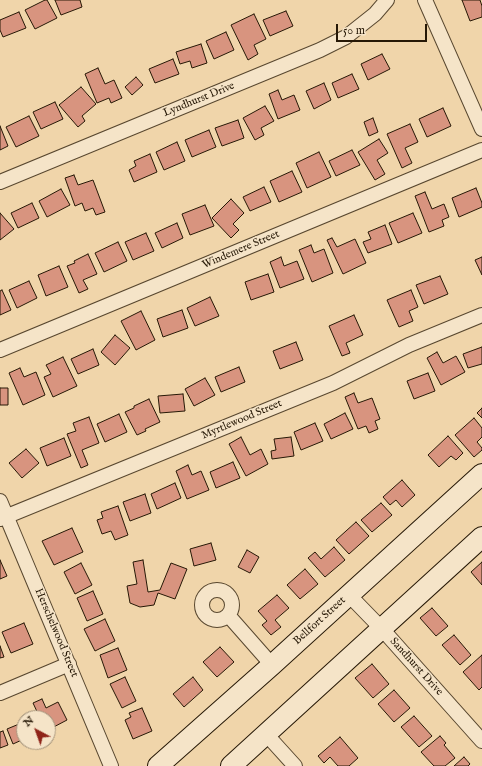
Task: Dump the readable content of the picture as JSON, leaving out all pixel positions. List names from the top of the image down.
{
  "streets": {
    "main road": ["Bellfort Street"],
    "street": [
      "Lyndhurst Drive",
      "Windemere Street",
      "Myrtlewood Street",
      "Herschelwood Street",
      "Sandhurst Drive"
    ]
  },
  "crossings": [
    ["Myrtlewood Street", "Herschelwood Street"],
    ["Bellfort Street", "Sandhurst Drive"]
  ],
  "scale_bar": "50 m",
  "north": "top left"
}
